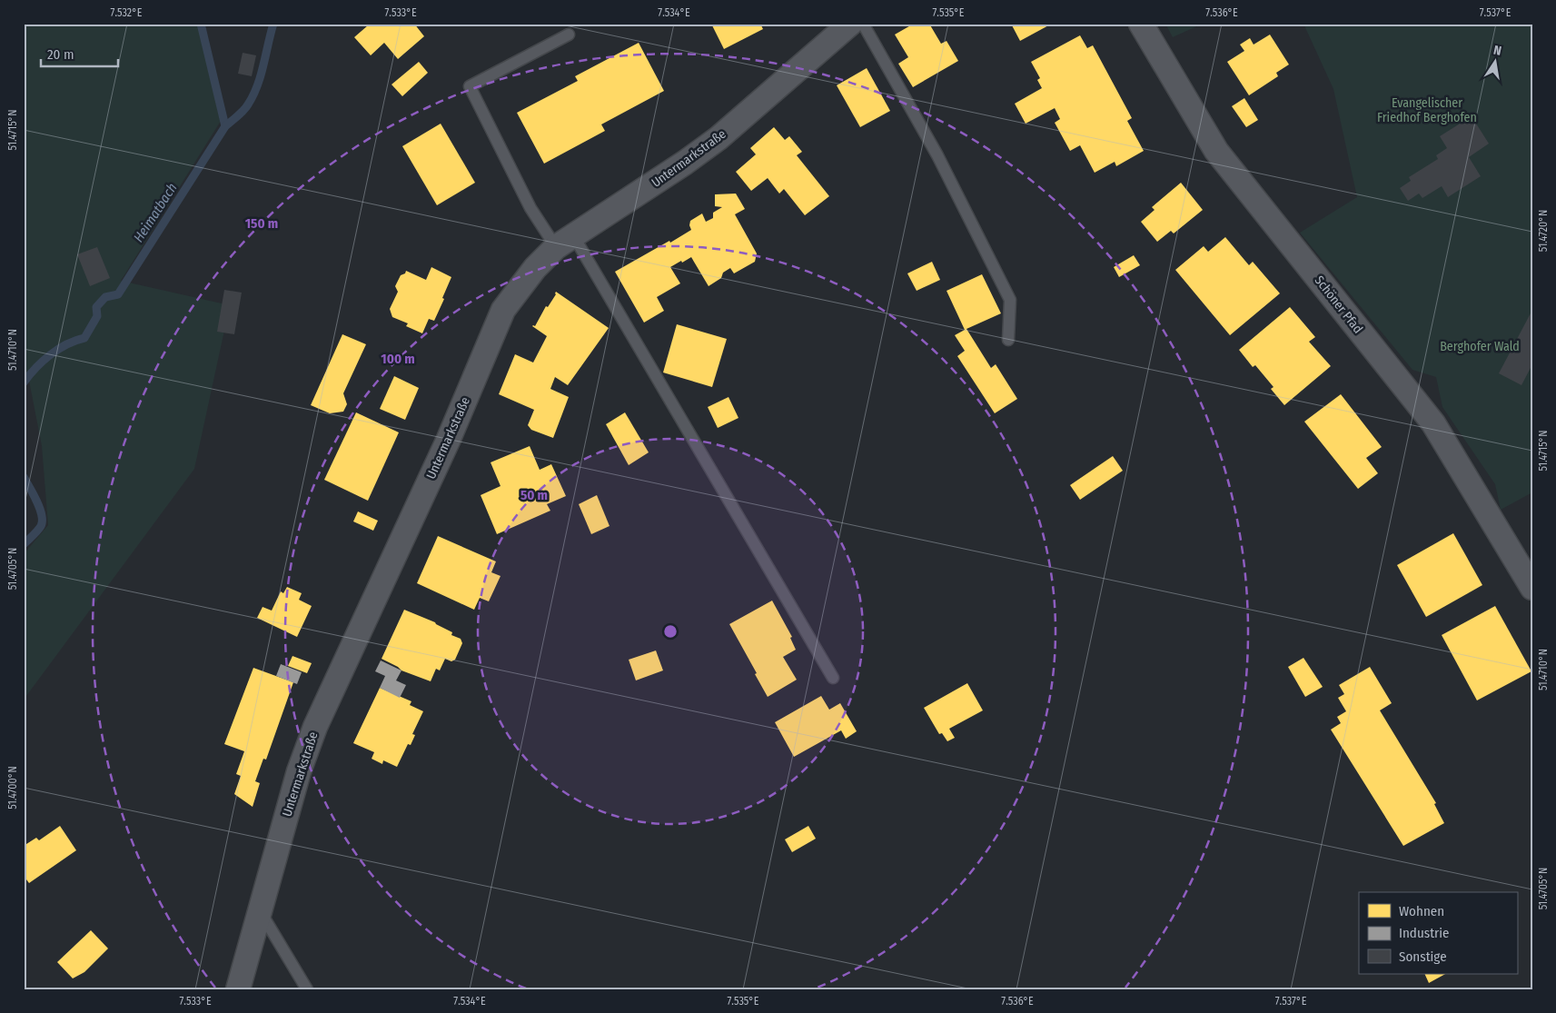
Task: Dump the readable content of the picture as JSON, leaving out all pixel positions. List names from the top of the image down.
{
  "streets": {
    "street": ["Untermarkstraße", "Schöner Pfad"]
  },
  "water": ["Heimatbach"],
  "parks": ["Evangelischer Friedhof Berghofen", "Berghofer Wald"],
  "legend": ["Wohnen", "Industrie", "Sonstige"],
  "scale_bar": "20 m",
  "north": "top",
  "coordinates": [
    "7.532°E",
    "7.533°E",
    "7.534°E",
    "7.535°E",
    "7.536°E",
    "7.537°E",
    "51.4715°N",
    "51.4720°N",
    "51.4710°N",
    "51.4705°N",
    "51.4700°N"
  ],
  "rings": ["150 m", "100 m", "50 m"]
}
